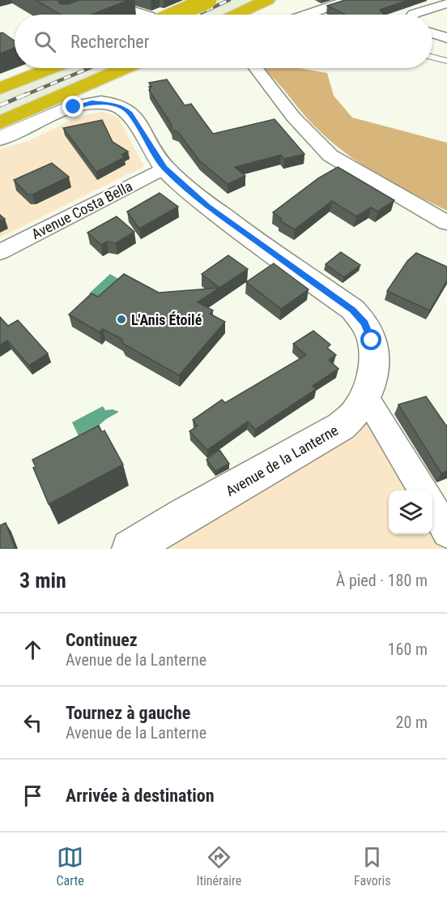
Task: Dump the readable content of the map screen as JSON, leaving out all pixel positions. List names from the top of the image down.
{
  "streets": {
    "street": ["Avenue Costa Bella", "Avenue de la Lanterne"]
  },
  "crossings": [
    ["Avenue Costa Bella", "Avenue de la Lanterne"]
  ],
  "places": ["L'Anis Étoilé"],
  "page": {
    "search": "Rechercher",
    "heading": ["3 min", "À pied · 180 m"],
    "list": [
      ["Continuez", "Avenue de la Lanterne", "160 m"],
      ["Tournez à gauche", "Avenue de la Lanterne", "20 m"],
      "Arrivée à destination"
    ],
    "nav": ["Carte", "Itinéraire", "Favoris"]
  }
}
